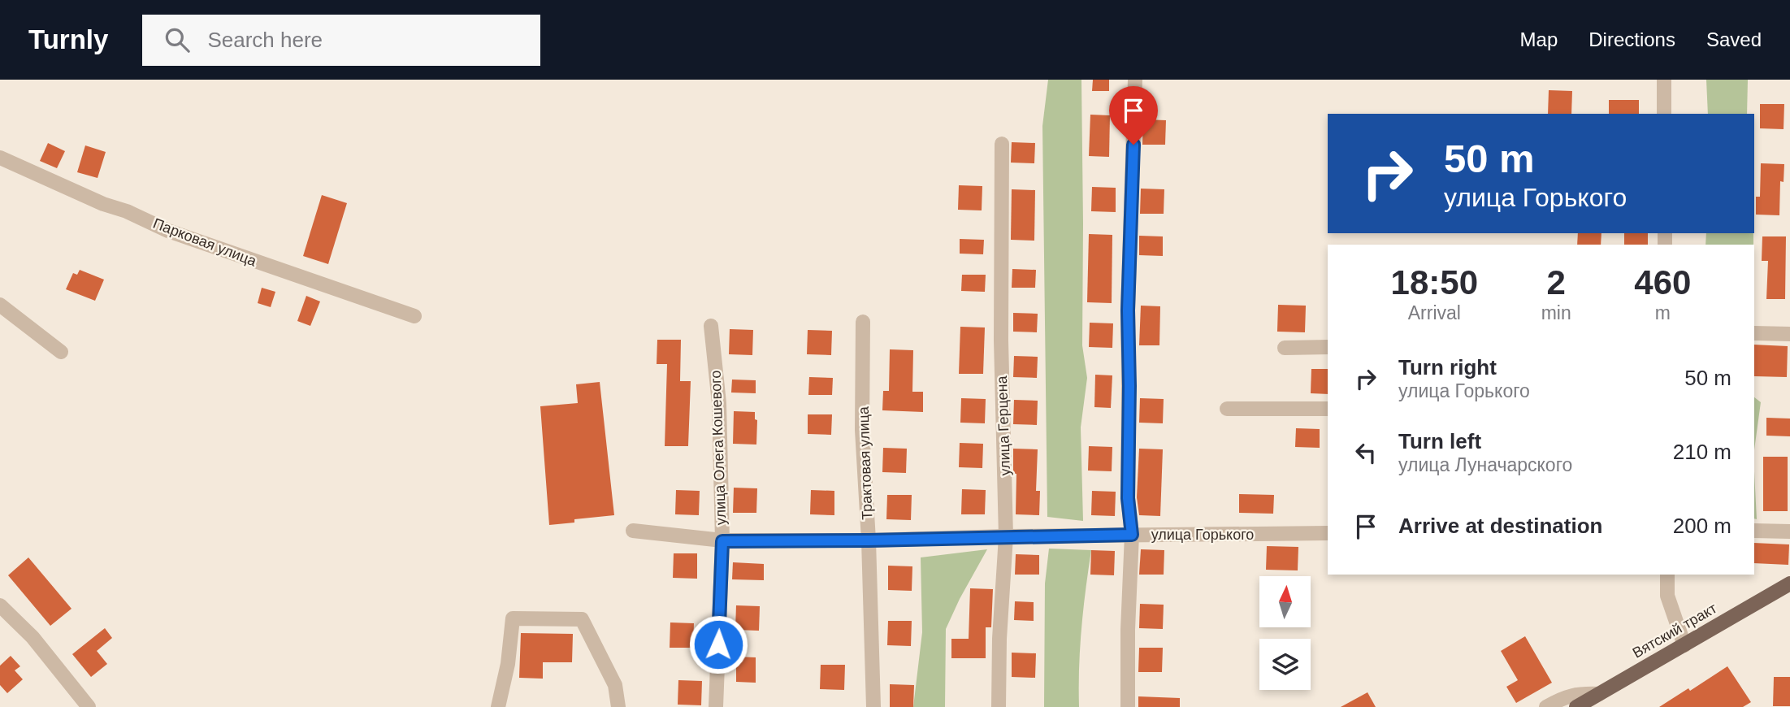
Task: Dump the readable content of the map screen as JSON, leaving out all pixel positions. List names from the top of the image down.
{
  "streets": {
    "main road": ["Вятский тракт"],
    "street": [
      "Парковая улица",
      "улица Герцена",
      "улица Олега Кошевого",
      "Трактовая улица",
      "улица Горького"
    ]
  },
  "crossings": [
    ["улица Герцена", "улица Горького"],
    ["улица Олега Кошевого", "улица Горького"],
    ["Трактовая улица", "улица Горького"]
  ],
  "north": "top",
  "page": {
    "header": "Turnly",
    "search": "Search here",
    "nav": ["Map", "Directions", "Saved"],
    "turn": ["50 m", "улица Горького"],
    "eta": [
      "18:50",
      "Arrival",
      "2",
      "min",
      "460",
      "m"
    ],
    "list": [
      {
        "name": "Turn right",
        "note": "улица Горького",
        "value": "50 m"
      },
      {
        "name": "Turn left",
        "note": "улица Луначарского",
        "value": "210 m"
      },
      {
        "name": "Arrive at destination",
        "value": "200 m"
      }
    ]
  }
}
